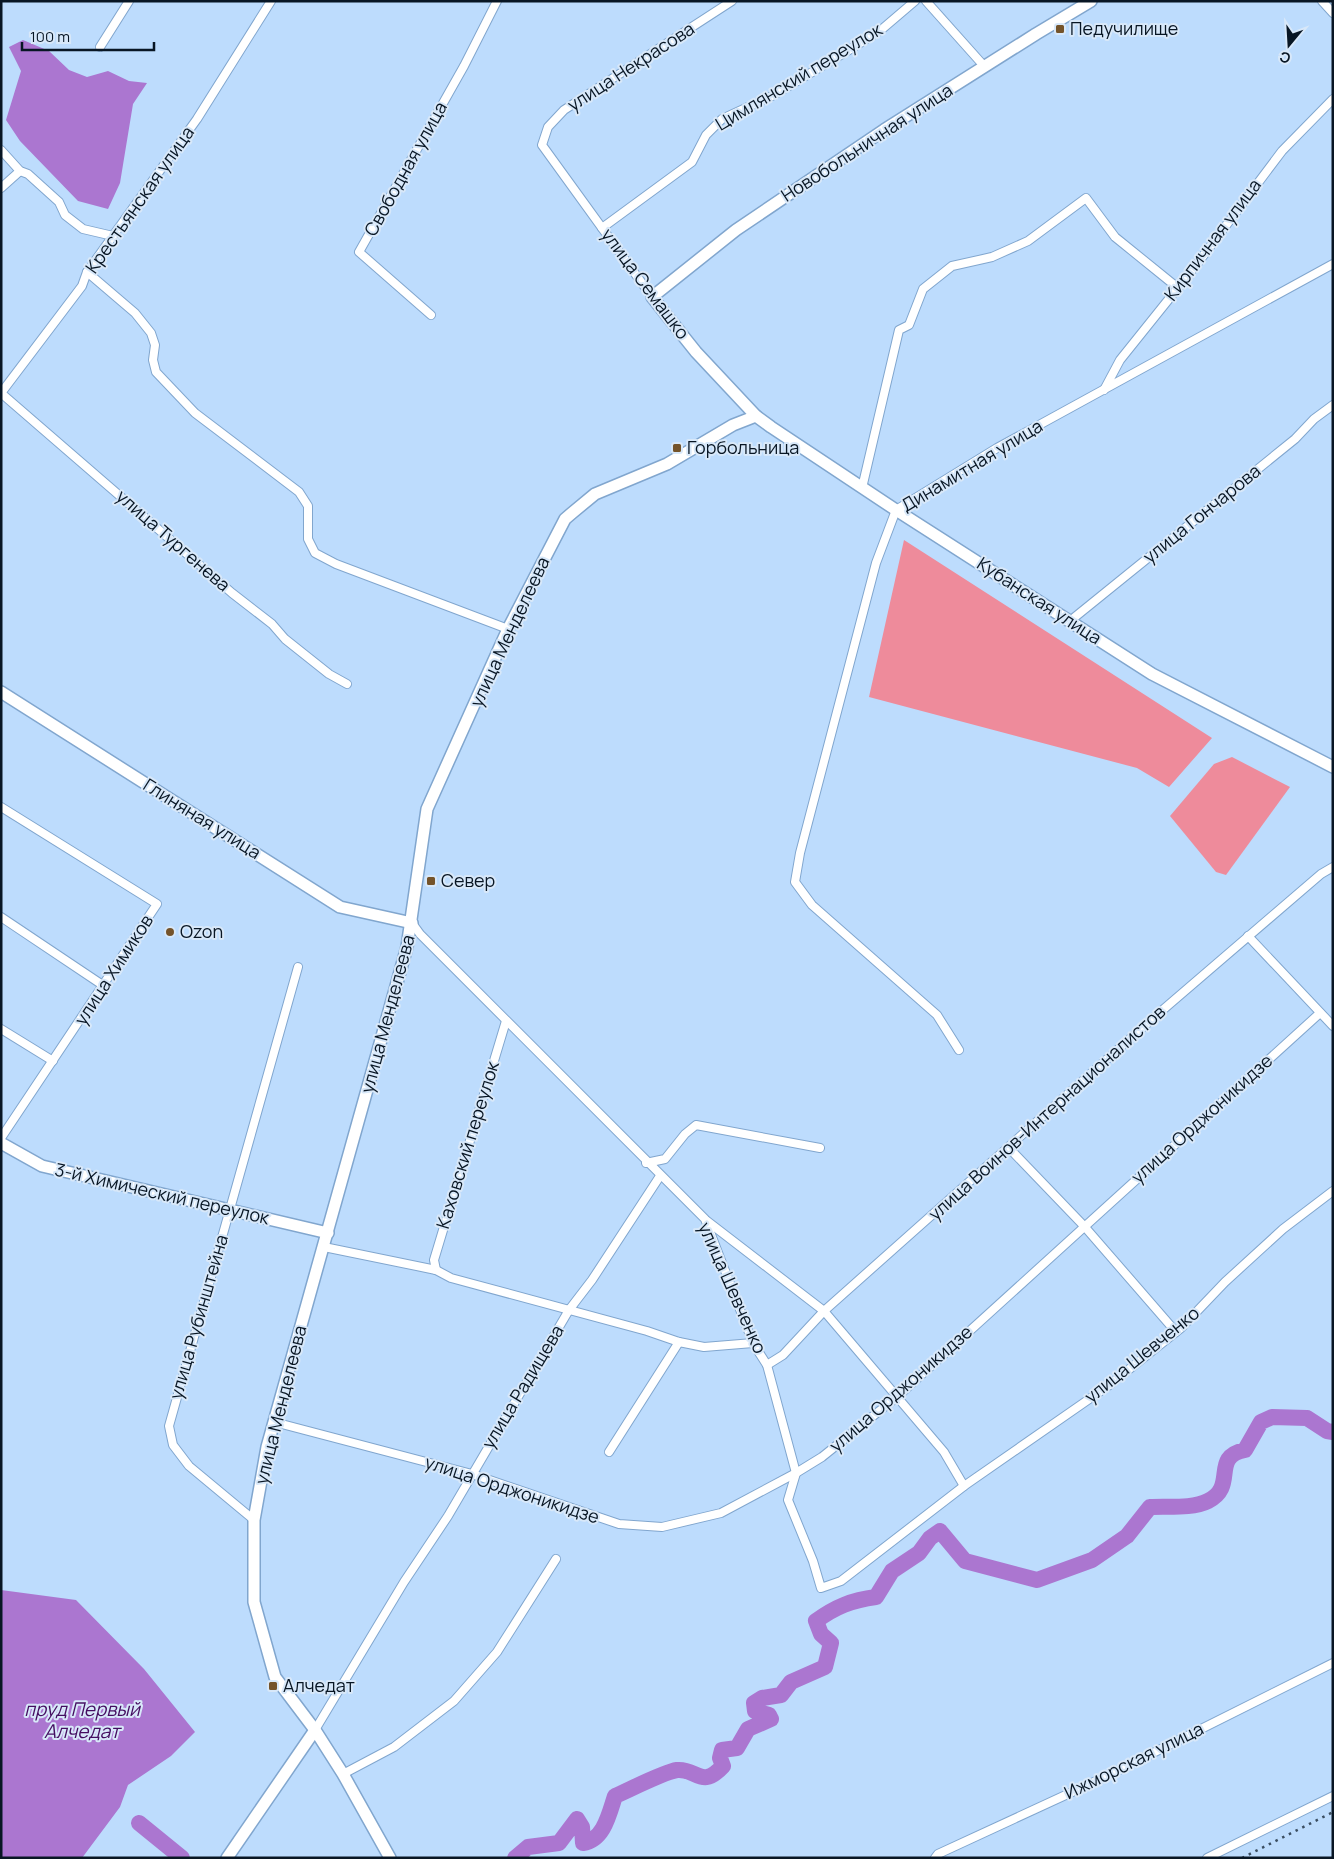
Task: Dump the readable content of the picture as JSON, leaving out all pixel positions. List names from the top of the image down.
{
  "streets": {
    "street": [
      "улица Некрасова",
      "Цимлянский переулок",
      "Новобольничная улица",
      "Свободная улица",
      "Крестьянская улица",
      "Кирпичная улица",
      "улица Семашко",
      "Динамитная улица",
      "улица Гончарова",
      "улица Тургенева",
      "Кубанская улица",
      "улица Менделеева",
      "Глиняная улица",
      "улица Химиков",
      "улица Воинов-Интернационалистов",
      "улица Орджоникидзе",
      "Каховский переулок",
      "3-й Химический переулок",
      "улица Шевченко",
      "улица Рубинштейна",
      "улица Радищева",
      "Ижморская улица"
    ]
  },
  "crossings": [
    ["улица Некрасова", "улица Семашко"],
    ["Цимлянский переулок", "улица Семашко"],
    ["Новобольничная улица", "улица Семашко"],
    ["Крестьянская улица", "улица Тургенева"],
    ["Кирпичная улица", "Динамитная улица"],
    ["улица Семашко", "Кубанская улица"],
    ["улица Семашко", "улица Менделеева"],
    ["Динамитная улица", "Кубанская улица"],
    ["улица Гончарова", "Кубанская улица"],
    ["Кубанская улица", "улица Менделеева"],
    ["улица Менделеева", "Глиняная улица"],
    ["улица Менделеева", "улица Орджоникидзе"],
    ["улица Менделеева", "3-й Химический переулок"],
    ["улица Менделеева", "улица Шевченко"],
    ["улица Менделеева", "улица Рубинштейна"],
    ["улица Менделеева", "улица Радищева"],
    ["Глиняная улица", "улица Шевченко"],
    ["улица Воинов-Интернационалистов", "улица Шевченко"],
    ["улица Орджоникидзе", "улица Шевченко"],
    ["улица Орджоникидзе", "улица Радищева"],
    ["Каховский переулок", "улица Шевченко"],
    ["3-й Химический переулок", "улица Рубинштейна"],
    ["улица Шевченко", "улица Радищева"]
  ],
  "water": ["пруд Первый Алчедат"],
  "places": {
    "transit": [
      "Педучилище",
      "Горбольница",
      "Север",
      "Алчедат"
    ],
    "other": ["Ozon"]
  },
  "scale_bar": "100 m",
  "north": "bottom"
}
